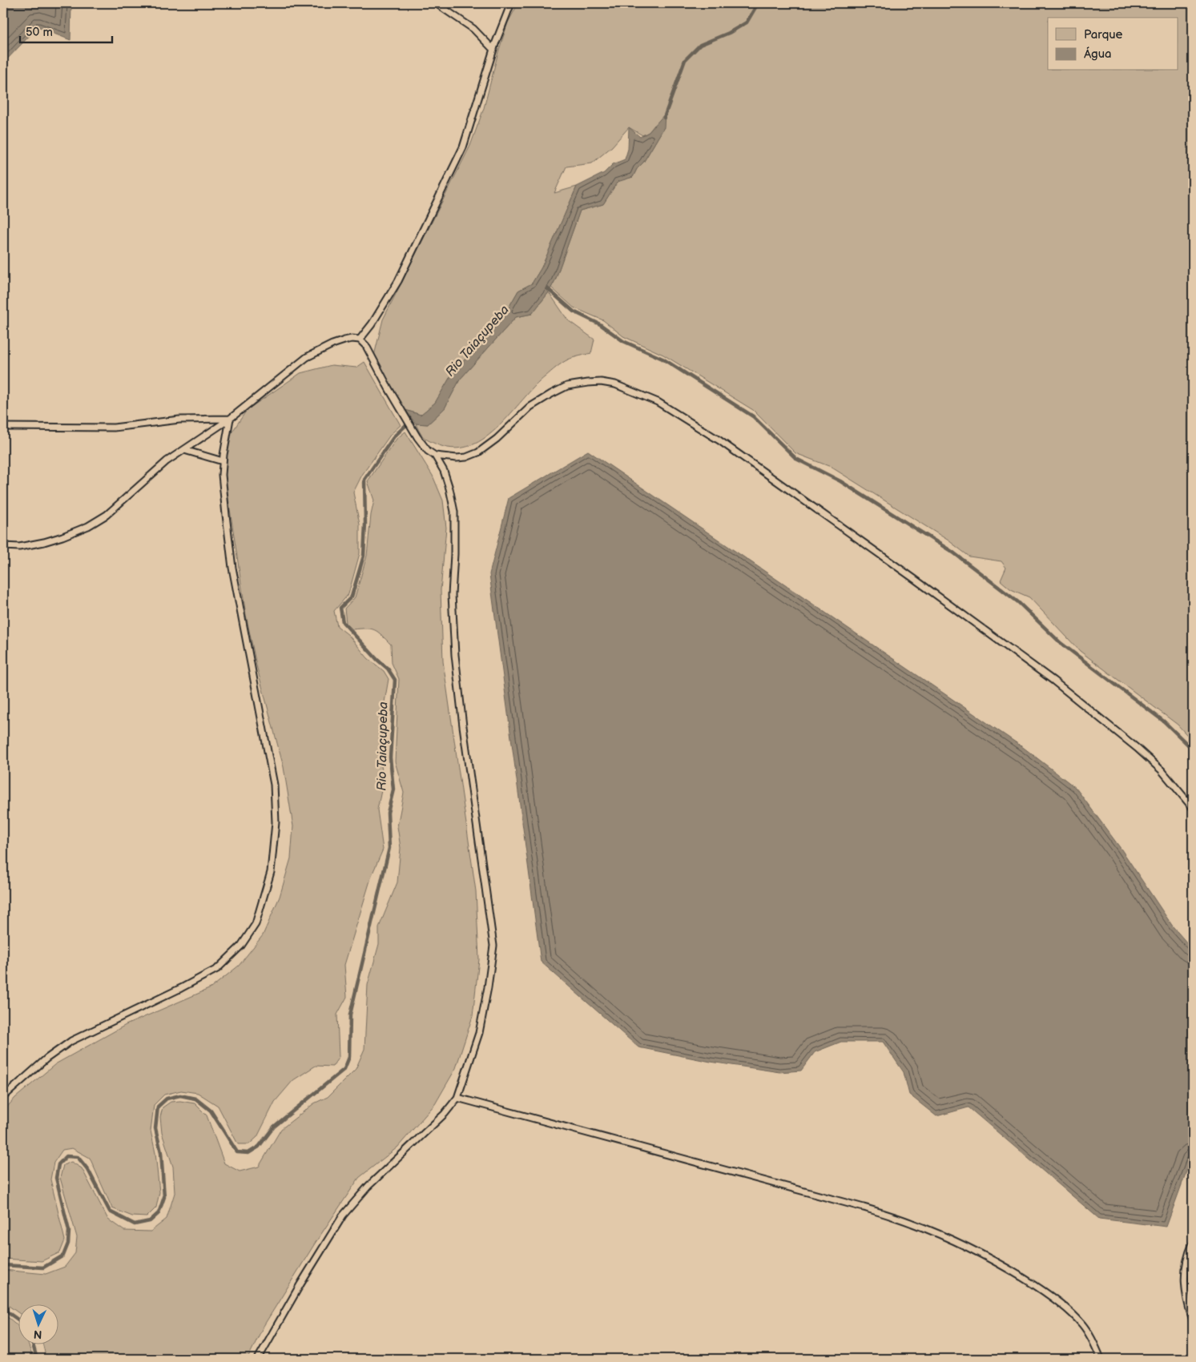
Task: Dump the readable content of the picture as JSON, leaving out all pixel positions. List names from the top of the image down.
{
  "water": ["Rio Taiaçupeba"],
  "legend": ["Parque", "Água"],
  "scale_bar": "50 m",
  "north": "bottom"
}
